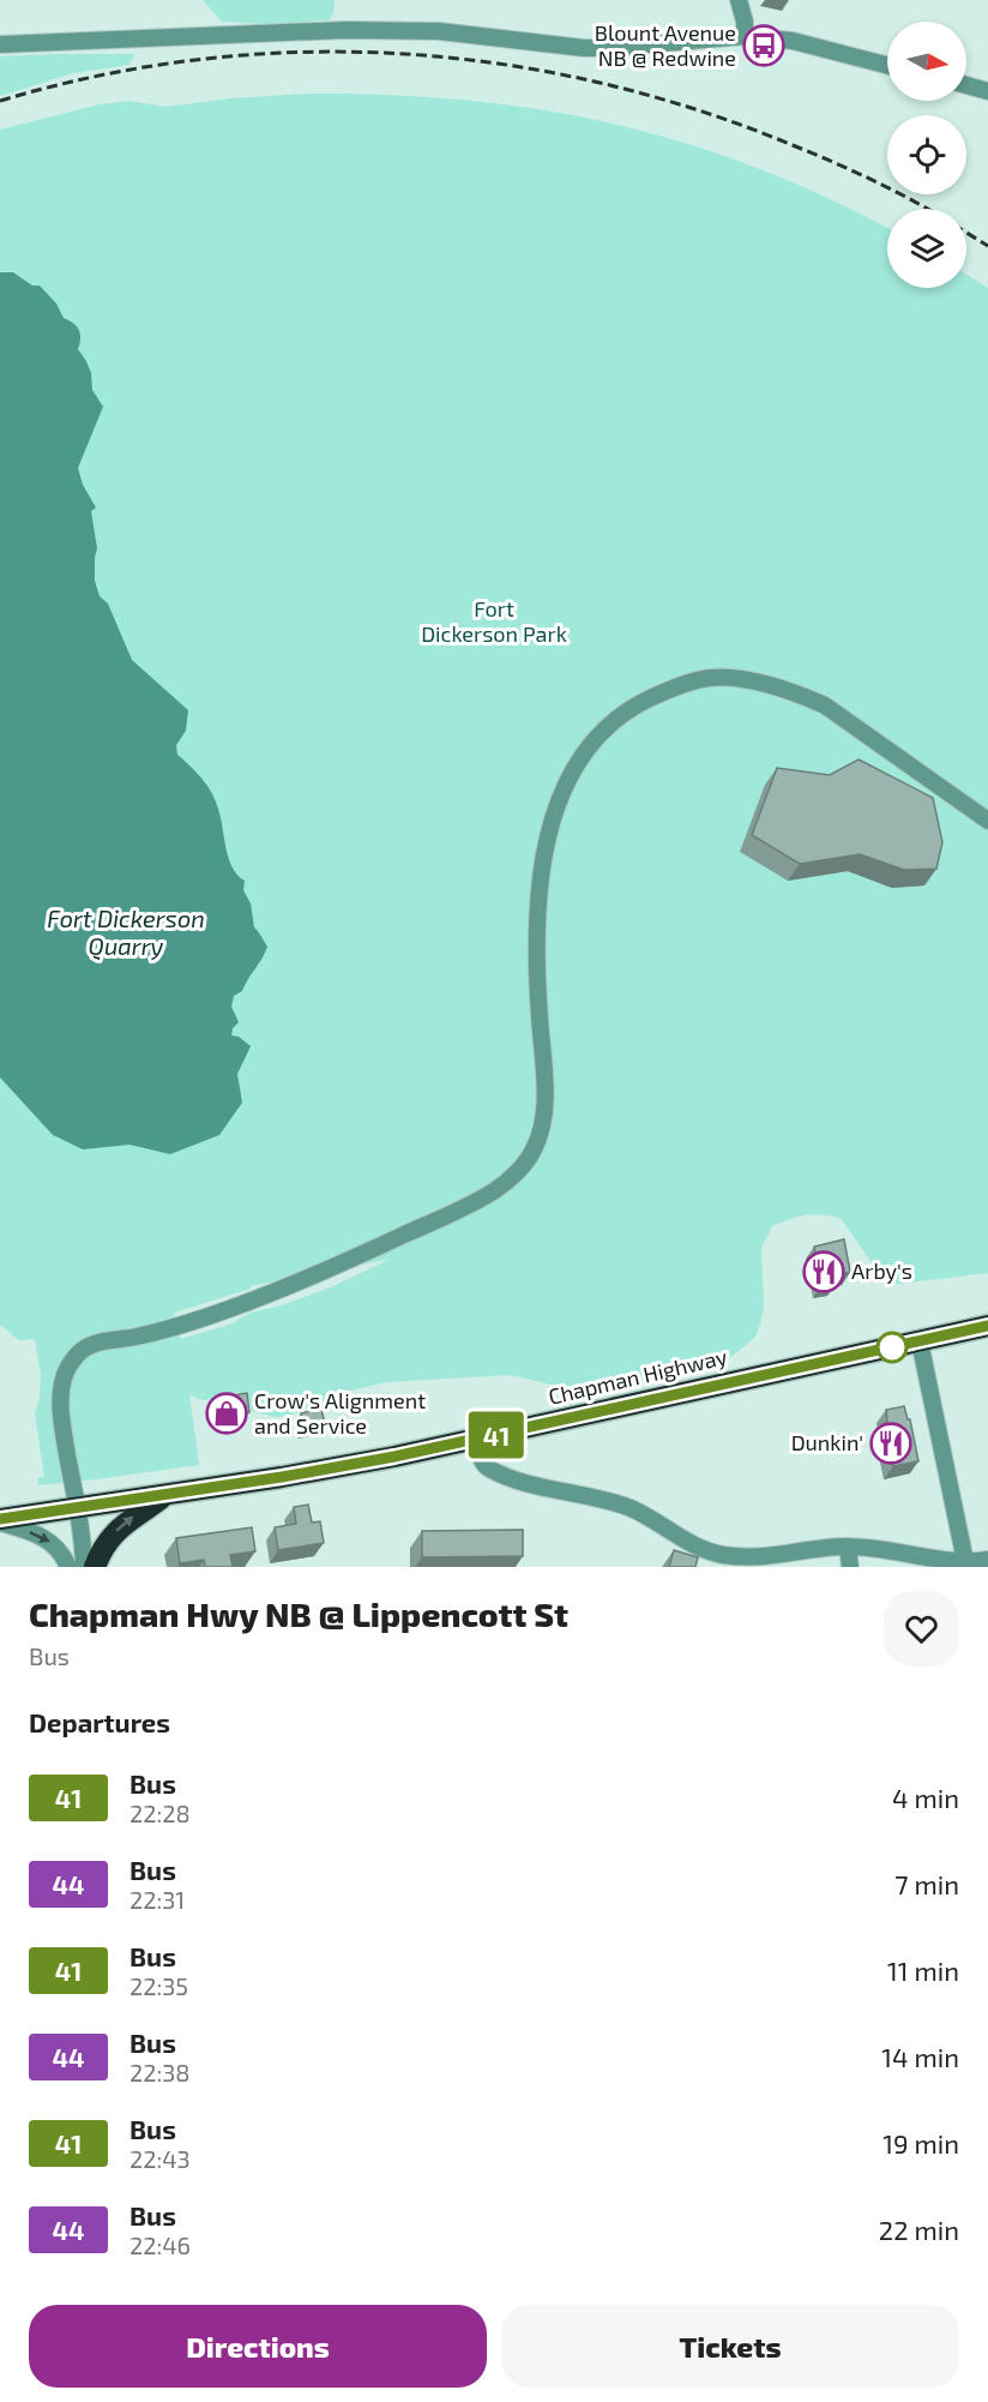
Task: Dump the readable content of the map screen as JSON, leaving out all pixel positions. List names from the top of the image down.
{
  "streets": {
    "highway": ["Chapman Highway"]
  },
  "water": ["Fort Dickerson Quarry"],
  "parks": ["Fort Dickerson Park"],
  "places": {
    "bus stop": ["Blount Avenue NB @ Redwine"],
    "restaurant": ["Arby's", "Dunkin'"],
    "shop": ["Crow's Alignment and Service"]
  },
  "lines": ["bus line 41"],
  "north": "right",
  "page": {
    "on_map": "41",
    "heading": [
      ["Chapman Hwy NB @ Lippencott St", "Bus"],
      "Departures"
    ],
    "list": [
      {
        "mark": "41",
        "name": "Bus",
        "note": "22:28",
        "value": "4 min"
      },
      {
        "mark": "44",
        "name": "Bus",
        "note": "22:31",
        "value": "7 min"
      },
      {
        "mark": "41",
        "name": "Bus",
        "note": "22:35",
        "value": "11 min"
      },
      {
        "mark": "44",
        "name": "Bus",
        "note": "22:38",
        "value": "14 min"
      },
      {
        "mark": "41",
        "name": "Bus",
        "note": "22:43",
        "value": "19 min"
      },
      {
        "mark": "44",
        "name": "Bus",
        "note": "22:46",
        "value": "22 min"
      }
    ],
    "buttons": ["Directions", "Tickets"]
  }
}
